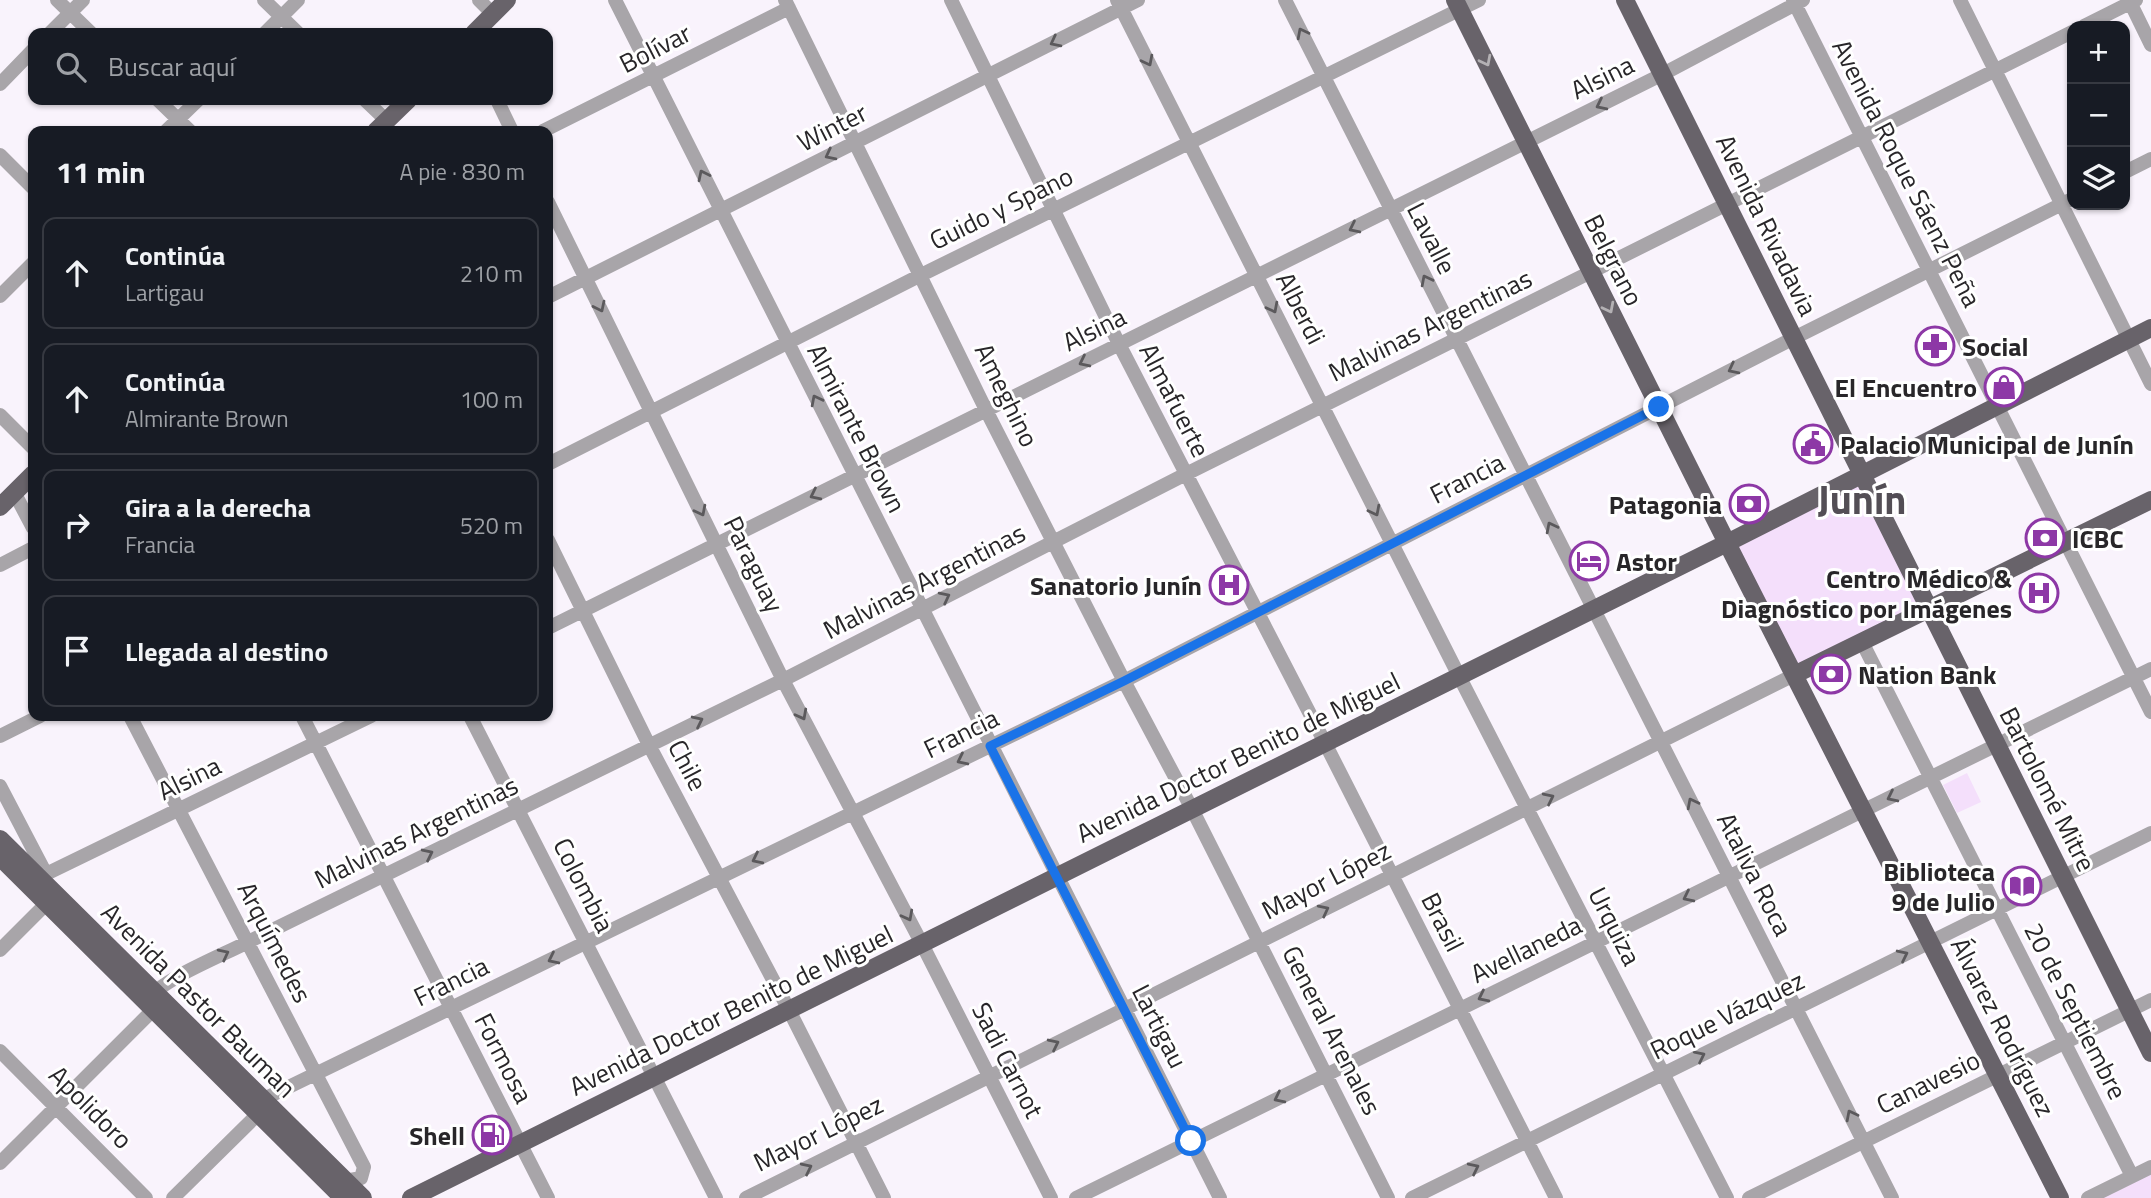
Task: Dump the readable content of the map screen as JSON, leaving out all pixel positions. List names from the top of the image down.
{
  "streets": {
    "main road": [
      "Avenida Rivadavia",
      "Belgrano",
      "Avenida Doctor Benito de Miguel",
      "Bartolomé Mitre",
      "Mayor López",
      "Avenida Pastor Bauman",
      "Álvarez Rodríguez"
    ],
    "street": [
      "Bolívar",
      "Alsina",
      "Winter",
      "Avenida Roque Sáenz Peña",
      "Guido y Spano",
      "Lavalle",
      "Alberdi",
      "Malvinas Argentinas",
      "Ameghino",
      "Almafuerte",
      "Almirante Brown",
      "Francia",
      "Paraguay",
      "Chile",
      "Ataliva Roca",
      "Colombia",
      "Brasil",
      "Urquiza",
      "Arquímedes",
      "Avellaneda",
      "20 de Septiembre",
      "Roque Vázquez",
      "Lartigau",
      "General Arenales",
      "Formosa",
      "Sadi Carnot",
      "Canavesio",
      "Apolidoro"
    ]
  },
  "crossings": [
    ["Bolívar", "Ameghino"],
    ["Bolívar", "Almirante Brown"],
    ["Alsina", "Avenida Roque Sáenz Peña"],
    ["Alsina", "Avenida Rivadavia"],
    ["Alsina", "Lavalle"],
    ["Alsina", "Belgrano"],
    ["Alsina", "Alberdi"],
    ["Alsina", "Ameghino"],
    ["Alsina", "Almafuerte"],
    ["Alsina", "Almirante Brown"],
    ["Alsina", "Paraguay"],
    ["Alsina", "Chile"],
    ["Alsina", "Arquímedes"],
    ["Alsina", "Avenida Pastor Bauman"],
    ["Alsina", "Formosa"],
    ["Winter", "Alberdi"],
    ["Winter", "Ameghino"],
    ["Winter", "Almafuerte"],
    ["Winter", "Almirante Brown"],
    ["Winter", "Paraguay"],
    ["Avenida Roque Sáenz Peña", "Malvinas Argentinas"],
    ["Avenida Roque Sáenz Peña", "Francia"],
    ["Avenida Roque Sáenz Peña", "Avenida Doctor Benito de Miguel"],
    ["Avenida Roque Sáenz Peña", "Mayor López"],
    ["Avenida Roque Sáenz Peña", "Avellaneda"],
    ["Guido y Spano", "Lavalle"],
    ["Guido y Spano", "Belgrano"],
    ["Guido y Spano", "Alberdi"],
    ["Guido y Spano", "Ameghino"],
    ["Guido y Spano", "Almafuerte"],
    ["Guido y Spano", "Almirante Brown"],
    ["Guido y Spano", "Paraguay"],
    ["Avenida Rivadavia", "Malvinas Argentinas"],
    ["Avenida Rivadavia", "Francia"],
    ["Avenida Rivadavia", "Avenida Doctor Benito de Miguel"],
    ["Avenida Rivadavia", "Bartolomé Mitre"],
    ["Lavalle", "Malvinas Argentinas"],
    ["Lavalle", "Francia"],
    ["Lavalle", "Avenida Doctor Benito de Miguel"],
    ["Lavalle", "Ataliva Roca"],
    ["Belgrano", "Malvinas Argentinas"],
    ["Belgrano", "Francia"],
    ["Belgrano", "Avenida Doctor Benito de Miguel"],
    ["Belgrano", "Álvarez Rodríguez"],
    ["Alberdi", "Malvinas Argentinas"],
    ["Alberdi", "Francia"],
    ["Alberdi", "Avenida Doctor Benito de Miguel"],
    ["Alberdi", "Urquiza"],
    ["Malvinas Argentinas", "Ameghino"],
    ["Malvinas Argentinas", "Almafuerte"],
    ["Malvinas Argentinas", "Almirante Brown"],
    ["Malvinas Argentinas", "Paraguay"],
    ["Malvinas Argentinas", "Chile"],
    ["Malvinas Argentinas", "Colombia"],
    ["Malvinas Argentinas", "Arquímedes"],
    ["Malvinas Argentinas", "Avenida Pastor Bauman"],
    ["Malvinas Argentinas", "Formosa"],
    ["Malvinas Argentinas", "Apolidoro"],
    ["Ameghino", "Francia"],
    ["Ameghino", "Avenida Doctor Benito de Miguel"],
    ["Ameghino", "General Arenales"],
    ["Almafuerte", "Francia"],
    ["Almafuerte", "Avenida Doctor Benito de Miguel"],
    ["Almafuerte", "Brasil"],
    ["Almirante Brown", "Francia"],
    ["Almirante Brown", "Avenida Doctor Benito de Miguel"],
    ["Almirante Brown", "Lartigau"],
    ["Francia", "Paraguay"],
    ["Francia", "Chile"],
    ["Francia", "Colombia"],
    ["Francia", "Arquímedes"],
    ["Francia", "Avenida Pastor Bauman"],
    ["Francia", "Formosa"],
    ["Paraguay", "Avenida Doctor Benito de Miguel"],
    ["Paraguay", "Sadi Carnot"],
    ["Avenida Doctor Benito de Miguel", "Chile"],
    ["Avenida Doctor Benito de Miguel", "Bartolomé Mitre"],
    ["Avenida Doctor Benito de Miguel", "Ataliva Roca"],
    ["Avenida Doctor Benito de Miguel", "Colombia"],
    ["Avenida Doctor Benito de Miguel", "Brasil"],
    ["Avenida Doctor Benito de Miguel", "Urquiza"],
    ["Avenida Doctor Benito de Miguel", "Lartigau"],
    ["Avenida Doctor Benito de Miguel", "Álvarez Rodríguez"],
    ["Avenida Doctor Benito de Miguel", "General Arenales"],
    ["Avenida Doctor Benito de Miguel", "Formosa"],
    ["Avenida Doctor Benito de Miguel", "Sadi Carnot"],
    ["Chile", "Mayor López"],
    ["Bartolomé Mitre", "Mayor López"],
    ["Bartolomé Mitre", "Avellaneda"],
    ["Bartolomé Mitre", "Roque Vázquez"],
    ["Bartolomé Mitre", "Canavesio"],
    ["Ataliva Roca", "Mayor López"],
    ["Ataliva Roca", "Avellaneda"],
    ["Ataliva Roca", "Roque Vázquez"],
    ["Ataliva Roca", "Canavesio"],
    ["Mayor López", "Brasil"],
    ["Mayor López", "Urquiza"],
    ["Mayor López", "20 de Septiembre"],
    ["Mayor López", "Lartigau"],
    ["Mayor López", "Álvarez Rodríguez"],
    ["Mayor López", "General Arenales"],
    ["Mayor López", "Sadi Carnot"],
    ["Brasil", "Avellaneda"],
    ["Brasil", "Roque Vázquez"],
    ["Urquiza", "Avellaneda"],
    ["Urquiza", "Roque Vázquez"],
    ["Arquímedes", "Avenida Pastor Bauman"],
    ["Avellaneda", "20 de Septiembre"],
    ["Avellaneda", "Lartigau"],
    ["Avellaneda", "Álvarez Rodríguez"],
    ["Avellaneda", "General Arenales"],
    ["20 de Septiembre", "Roque Vázquez"],
    ["20 de Septiembre", "Canavesio"],
    ["Roque Vázquez", "Álvarez Rodríguez"],
    ["Álvarez Rodríguez", "Canavesio"]
  ],
  "one_way": [
    "Winter",
    "Lavalle",
    "Belgrano",
    "Alberdi",
    "Paraguay",
    "Ataliva Roca",
    "Mayor López",
    "Avellaneda",
    "Roque Vázquez"
  ],
  "districts": ["Junín"],
  "places": {
    "pharmacy": ["Social"],
    "shop": ["El Encuentro"],
    "public building": ["Palacio Municipal de Junín"],
    "bank": ["Patagonia", "ICBC", "Nation Bank"],
    "hotel": ["Astor"],
    "hospital": ["Sanatorio Junín", "Centro Médico & Diagnóstico por Imágenes"],
    "library": ["Biblioteca 9 de Julio"],
    "fuel station": ["Shell"]
  },
  "page": {
    "map_buttons": ["+", "−"],
    "search": "Buscar aquí",
    "heading": ["11 min", "A pie · 830 m"],
    "list": [
      ["Continúa", "Lartigau", "210 m"],
      ["Continúa", "Almirante Brown", "100 m"],
      ["Gira a la derecha", "Francia", "520 m"],
      "Llegada al destino"
    ]
  }
}
